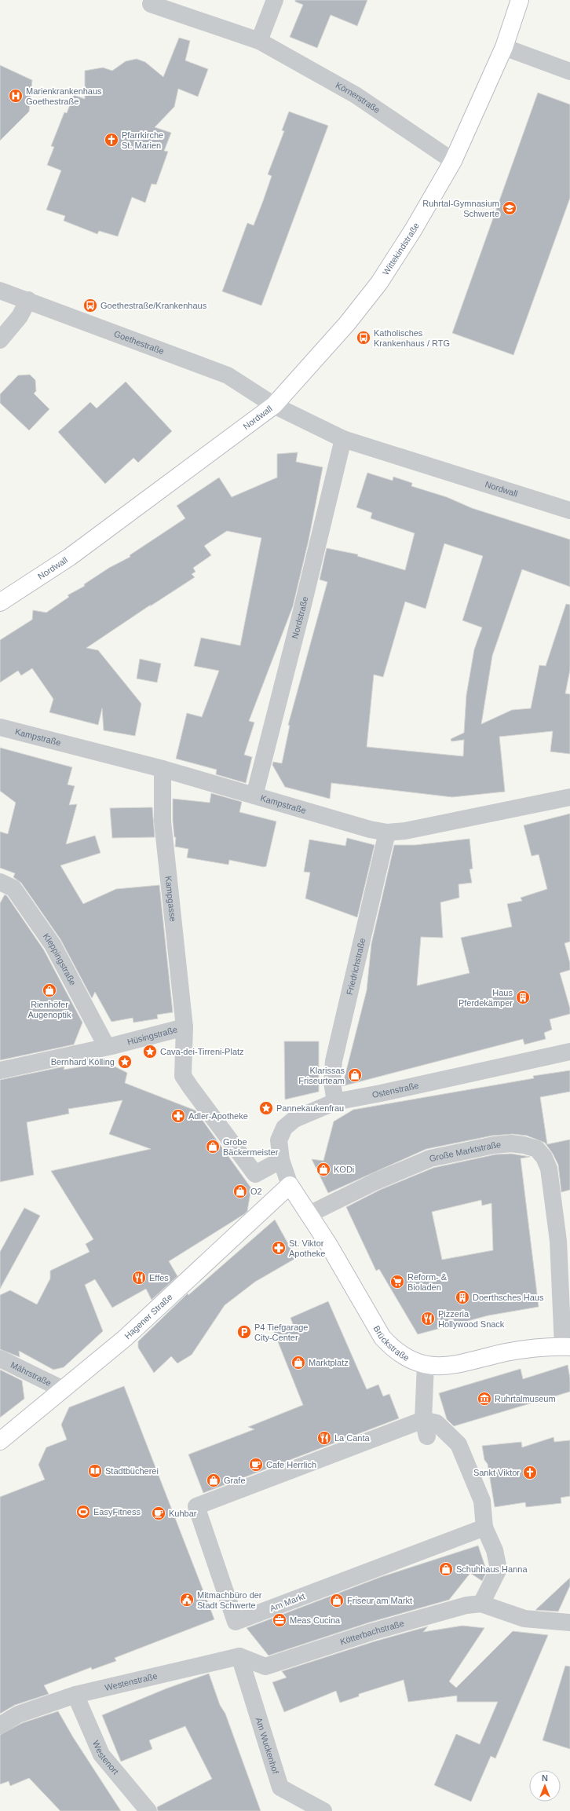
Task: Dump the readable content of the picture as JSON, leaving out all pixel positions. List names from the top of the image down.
{
  "streets": {
    "main road": [
      "Wittekindstraße",
      "Nordwall",
      "Hagener Straße",
      "Brückstraße"
    ],
    "street": [
      "Körnerstraße",
      "Goethestraße",
      "Nordstraße",
      "Kampstraße",
      "Kampgasse",
      "Kleppingstraße",
      "Friedrichstraße",
      "Hüsingstraße",
      "Ostenstraße",
      "Große Marktstraße",
      "Mährstraße",
      "Am Markt",
      "Kötterbachstraße",
      "Westenstraße",
      "Am Wuckenhof",
      "Westenort"
    ]
  },
  "crossings": [
    ["Körnerstraße", "Wittekindstraße"],
    ["Wittekindstraße", "Goethestraße"],
    ["Wittekindstraße", "Nordwall"],
    ["Goethestraße", "Nordwall"],
    ["Nordwall", "Nordstraße"],
    ["Nordstraße", "Kampstraße"],
    ["Kampstraße", "Kampgasse"],
    ["Kampstraße", "Friedrichstraße"],
    ["Kampgasse", "Hüsingstraße"],
    ["Kleppingstraße", "Hüsingstraße"],
    ["Friedrichstraße", "Ostenstraße"],
    ["Hüsingstraße", "Ostenstraße"],
    ["Ostenstraße", "Hagener Straße"],
    ["Ostenstraße", "Brückstraße"],
    ["Große Marktstraße", "Brückstraße"],
    ["Hagener Straße", "Brückstraße"],
    ["Hagener Straße", "Mährstraße"],
    ["Kötterbachstraße", "Westenstraße"],
    ["Kötterbachstraße", "Am Wuckenhof"],
    ["Westenstraße", "Am Wuckenhof"],
    ["Westenstraße", "Westenort"]
  ],
  "places": {
    "hospital": ["Marienkrankenhaus Goethestraße"],
    "church": ["Pfarrkirche St. Marien", "Sankt Viktor"],
    "school or university": ["Ruhrtal-Gymnasium Schwerte"],
    "bus stop": ["Goethestraße/Krankenhaus", "Katholisches Krankenhaus / RTG"],
    "shop": [
      "Rienhöfer Augenoptik",
      "Klarissas Friseurteam",
      "Grobe Bäckermeister",
      "KODi",
      "O2",
      "Marktplatz",
      "Grafe",
      "Schuhhaus Hanna",
      "Friseur am Markt"
    ],
    "building": ["Haus Pferdekämper", "Doerthsches Haus"],
    "place": ["Cava-dei-Tirreni-Platz", "Bernhard Kölling", "Pannekaukenfrau"],
    "pharmacy": ["Adler-Apotheke", "St. Viktor Apotheke"],
    "restaurant": ["Effes", "Pizzeria Hollywood Snack", "La Canta"],
    "supermarket": ["Reform- & Bioladen"],
    "parking": ["P4 Tiefgarage City-Center"],
    "museum": ["Ruhrtalmuseum"],
    "cafe": ["Cafe Herrlich", "Kuhbar"],
    "library": ["Stadtbücherei"],
    "sports": ["EasyFitness"],
    "public building": ["Mitmachbüro der Stadt Schwerte"],
    "office": ["Meas Cucina"]
  },
  "north": "top"
}
